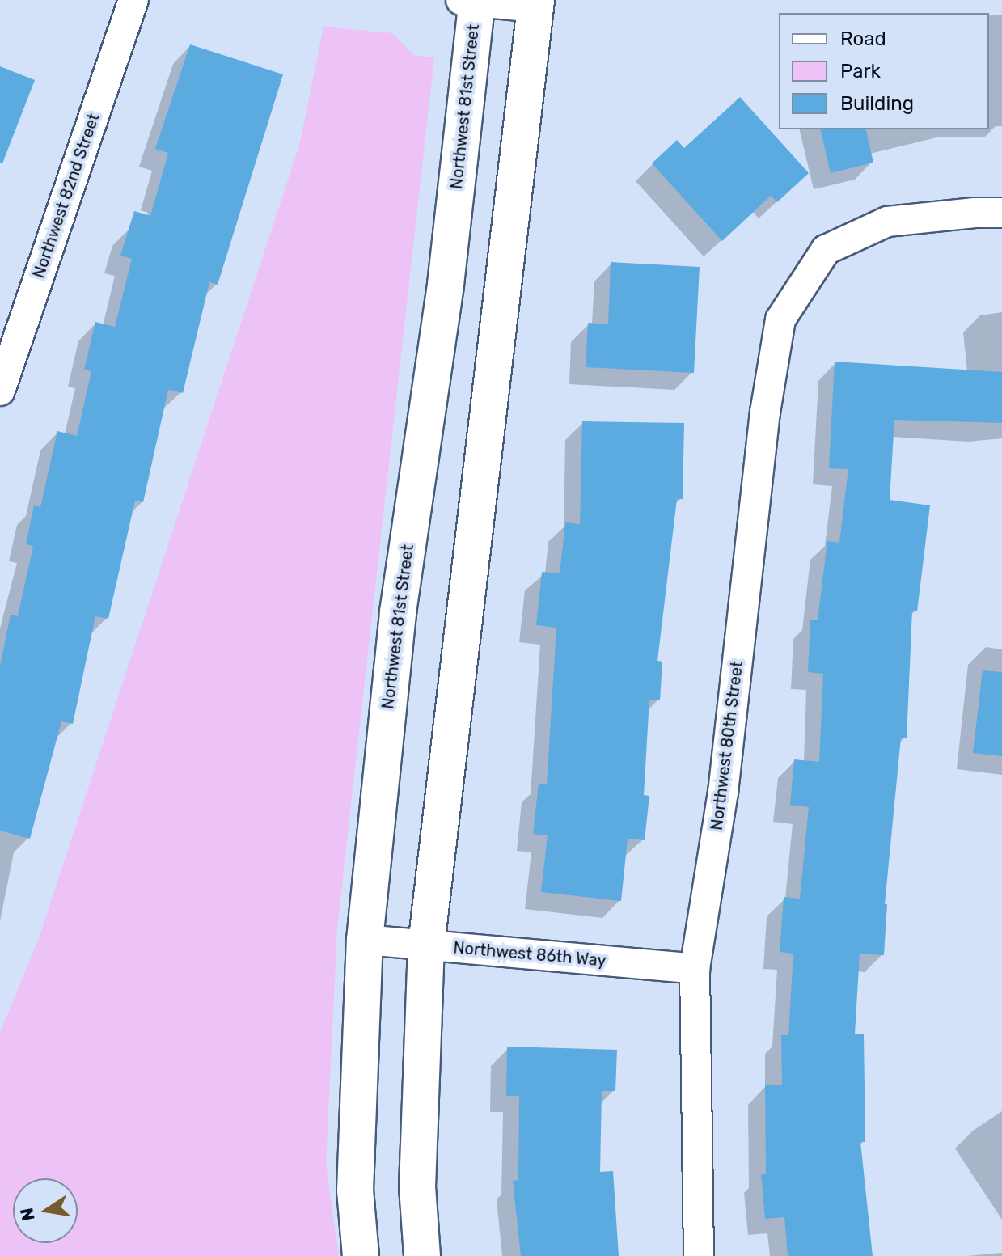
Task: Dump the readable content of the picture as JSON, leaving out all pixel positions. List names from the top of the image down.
{
  "streets": {
    "street": [
      "Northwest 81st Street",
      "Northwest 82nd Street",
      "Northwest 80th Street",
      "Northwest 86th Way"
    ]
  },
  "crossings": [
    ["Northwest 81st Street", "Northwest 86th Way"],
    ["Northwest 80th Street", "Northwest 86th Way"]
  ],
  "legend": ["Road", "Park", "Building"],
  "north": "left"
}
